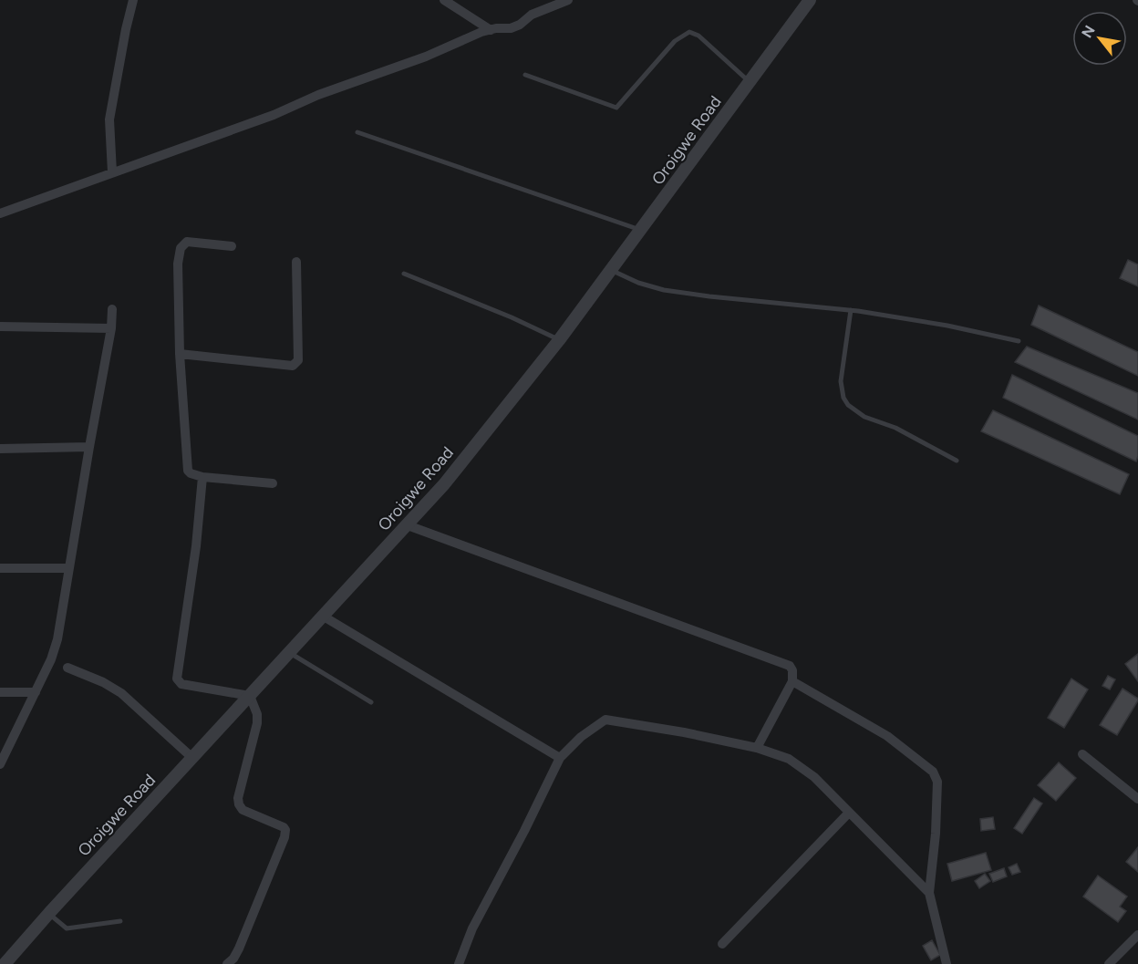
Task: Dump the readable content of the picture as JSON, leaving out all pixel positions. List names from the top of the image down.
{
  "streets": {
    "street": ["Oroigwe Road"]
  },
  "north": "top left"
}
